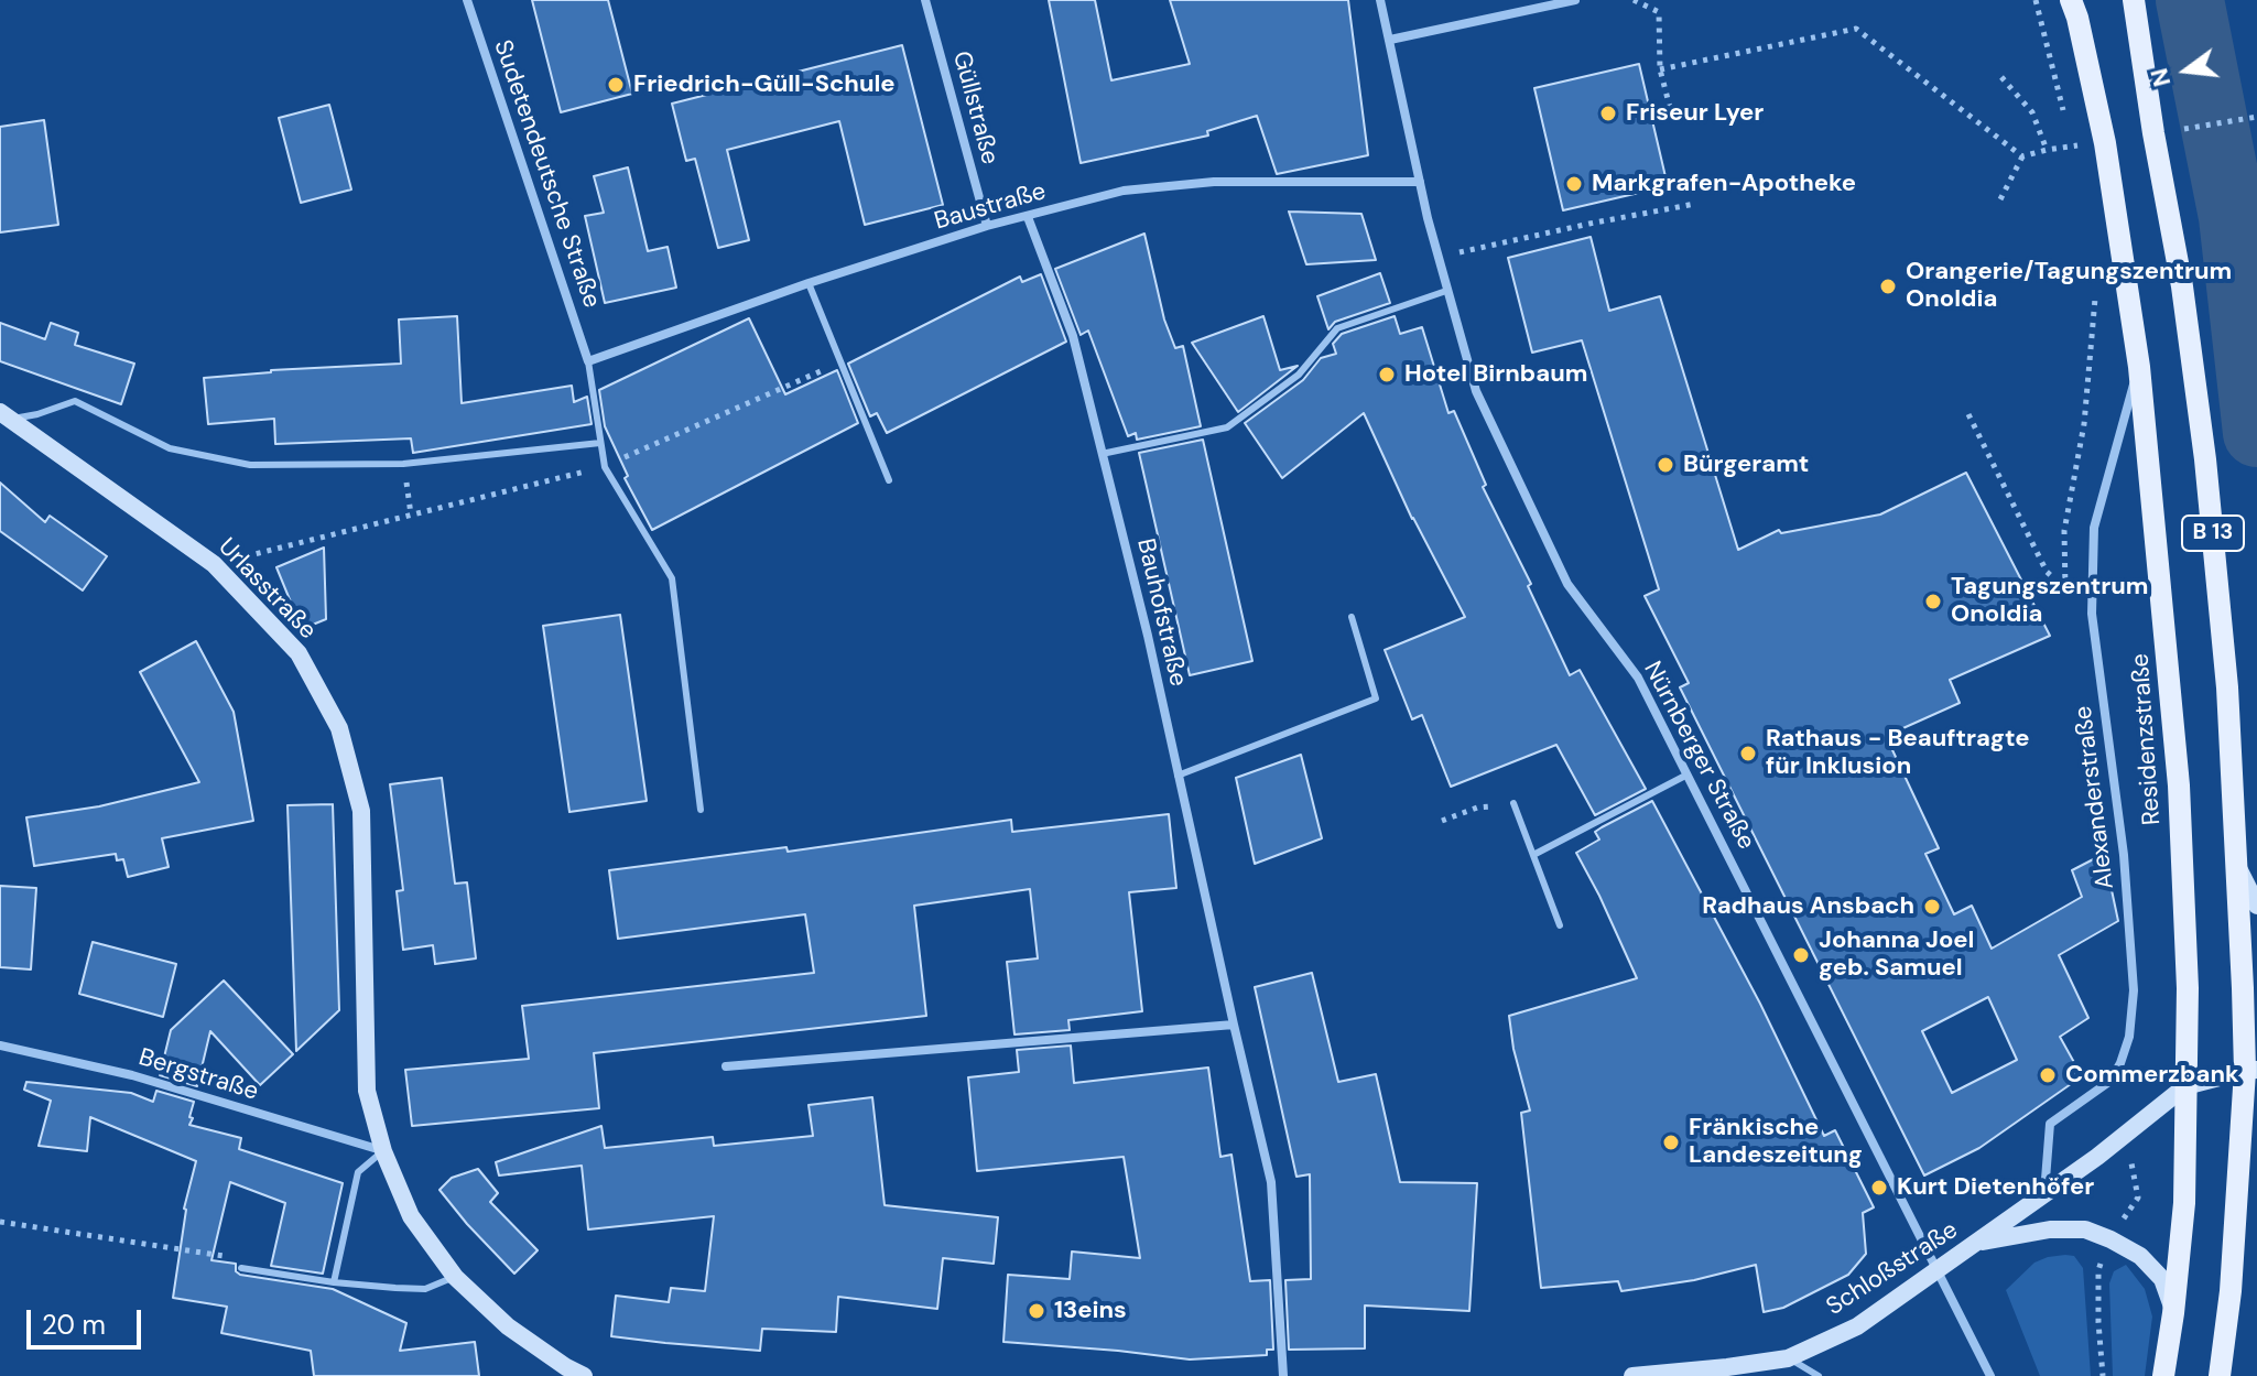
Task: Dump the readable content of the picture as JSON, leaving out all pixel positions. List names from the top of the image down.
{
  "streets": {
    "main road": ["B 13", "Residenzstraße"],
    "street": [
      "Güllstraße",
      "Sudetendeutsche Straße",
      "Baustraße",
      "Urlasstraße",
      "Bauhofstraße",
      "Nürnberger Straße",
      "Alexanderstraße",
      "Bergstraße",
      "Schloßstraße"
    ]
  },
  "crossings": [
    ["Güllstraße", "Baustraße"],
    ["Sudetendeutsche Straße", "Baustraße"],
    ["Baustraße", "Bauhofstraße"],
    ["Baustraße", "Nürnberger Straße"],
    ["Urlasstraße", "Bergstraße"],
    ["Residenzstraße", "Alexanderstraße"],
    ["Residenzstraße", "Schloßstraße"],
    ["Nürnberger Straße", "Schloßstraße"],
    ["Alexanderstraße", "Schloßstraße"]
  ],
  "places": [
    "Friedrich-Güll-Schule",
    "Friseur Lyer",
    "Markgrafen-Apotheke",
    "Orangerie/Tagungszentrum Onoldia",
    "Hotel Birnbaum",
    "Bürgeramt",
    "Tagungszentrum Onoldia",
    "Rathaus - Beauftragte für Inklusion",
    "Radhaus Ansbach",
    "Johanna Joel geb. Samuel",
    "Commerzbank",
    "Fränkische Landeszeitung",
    "Kurt Dietenhöfer",
    "13eins"
  ],
  "scale_bar": "20 m",
  "north": "left"
}
